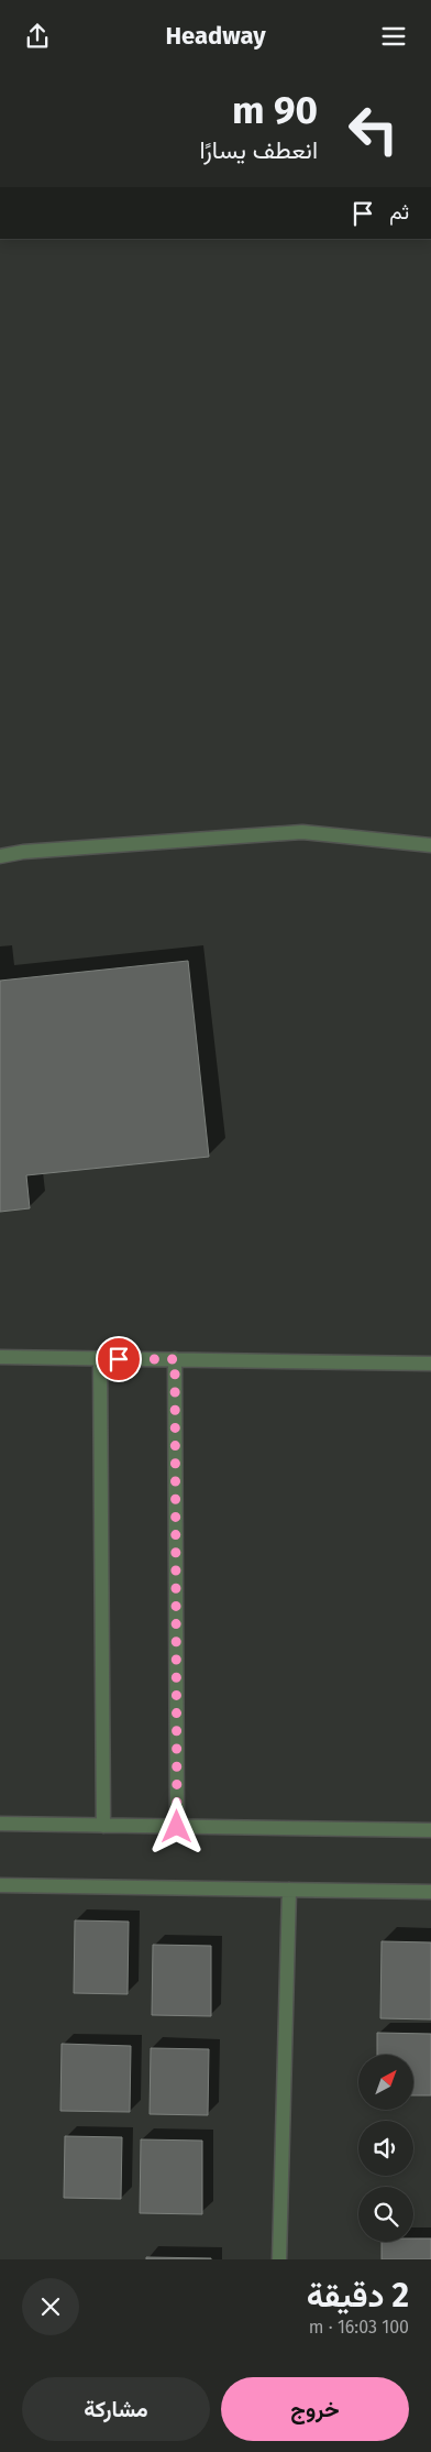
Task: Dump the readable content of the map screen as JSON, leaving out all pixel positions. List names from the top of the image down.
{
  "north": "top right",
  "page": {
    "header": "Headway",
    "turn": ["90 m", "انعطف يسارًا"],
    "then": "ثم",
    "heading": ["2 دقيقة", "100 m · 16:03"],
    "buttons": ["خروج", "مشاركة"]
  }
}
